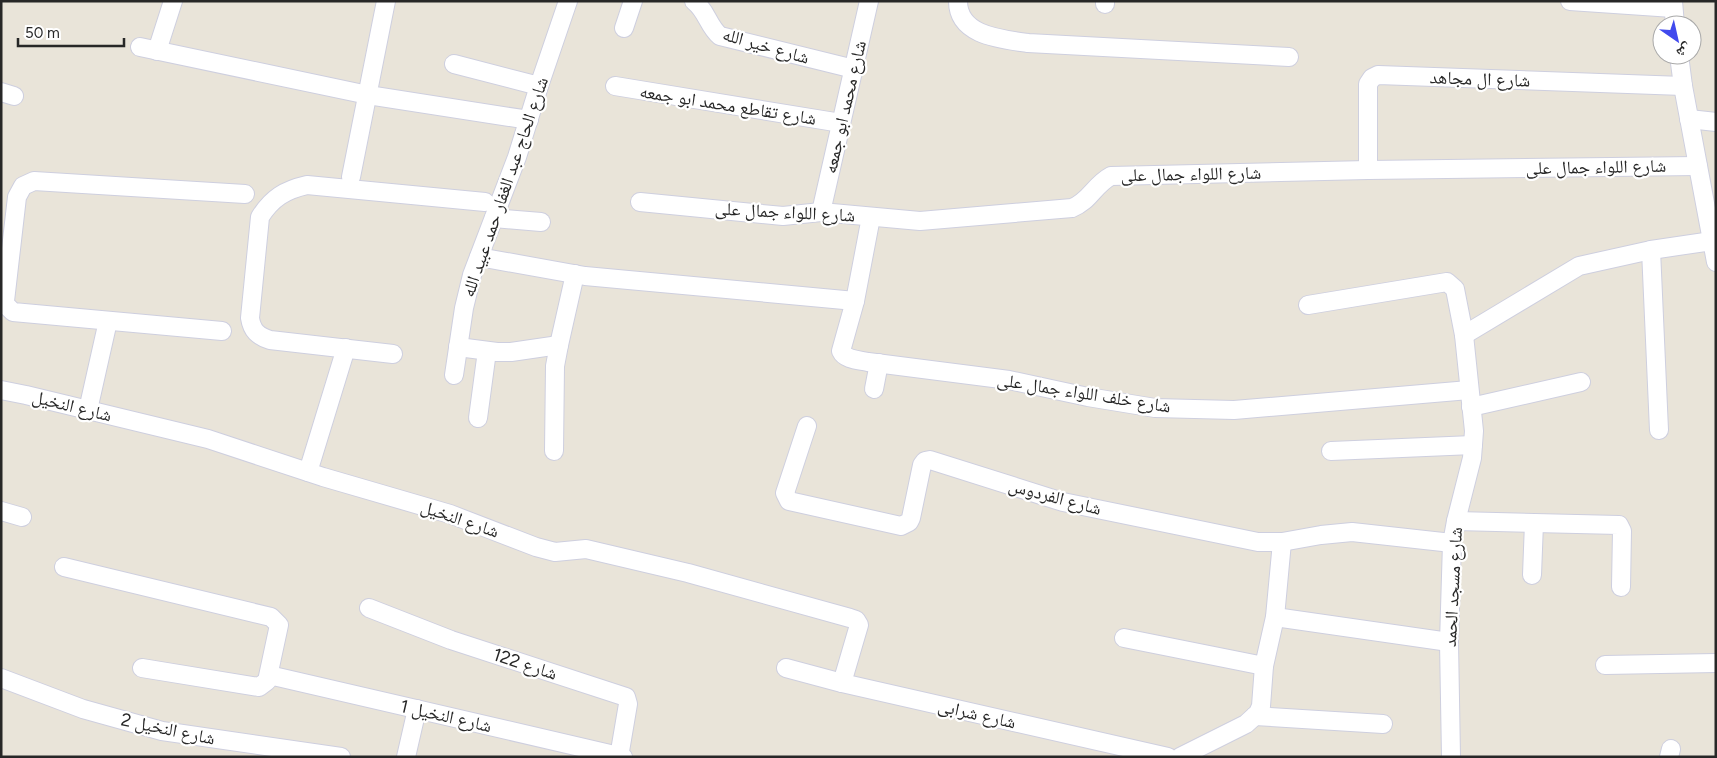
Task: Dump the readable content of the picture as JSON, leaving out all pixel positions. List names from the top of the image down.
{
  "streets": {
    "street": [
      "شارع خير الله",
      "شارع ال مجاهد",
      "شارع تقاطع محمد ابو جمعه",
      "شارع محمد ابو جمعه",
      "شارع اللواء جمال على",
      "شارع الحاج عبد الغفار حمد عبيد الله",
      "شارع خلف اللواء جمال على",
      "شارع النخيل",
      "شارع الفردوس",
      "شارع مسجد الحمد",
      "شارع 122",
      "شارع شرابى",
      "شارع النخيل 1",
      "شارع النخيل 2"
    ]
  },
  "crossings": [
    ["شارع خير الله", "شارع محمد ابو جمعه"],
    ["شارع ال مجاهد", "شارع اللواء جمال على"],
    ["شارع تقاطع محمد ابو جمعه", "شارع محمد ابو جمعه"],
    ["شارع محمد ابو جمعه", "شارع اللواء جمال على"],
    ["شارع اللواء جمال على", "شارع خلف اللواء جمال على"],
    ["شارع خلف اللواء جمال على", "شارع مسجد الحمد"],
    ["شارع النخيل", "شارع شرابى"],
    ["شارع الفردوس", "شارع مسجد الحمد"],
    ["شارع 122", "شارع النخيل 1"]
  ],
  "scale_bar": "50 m",
  "north": "bottom right"
}
